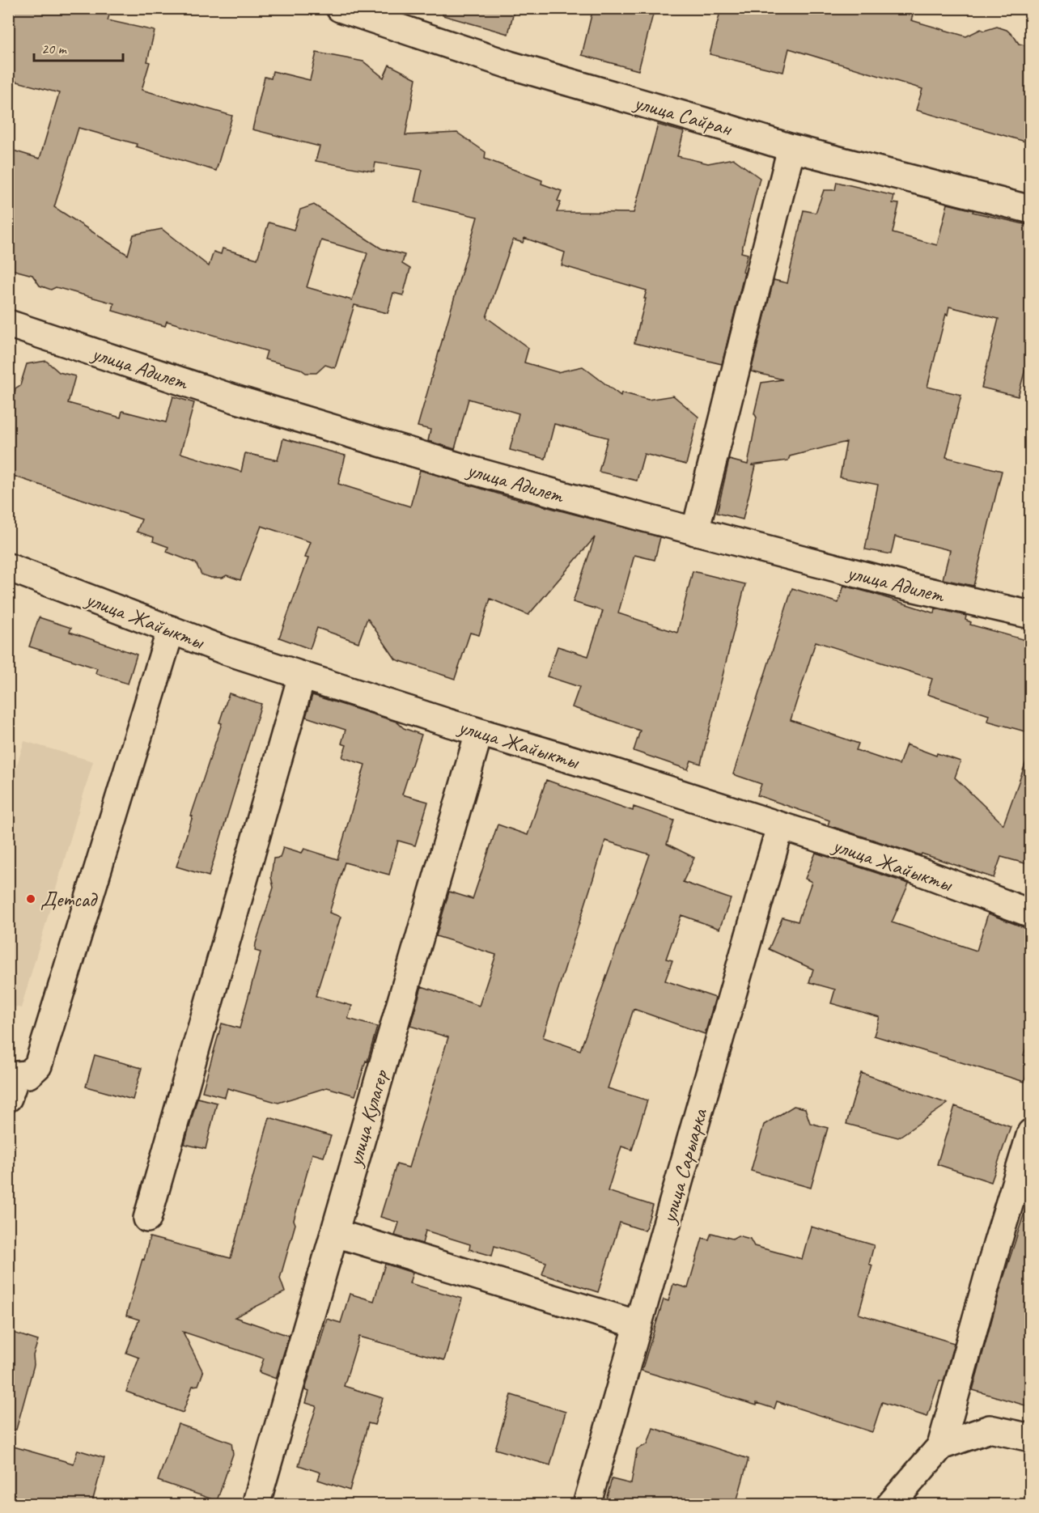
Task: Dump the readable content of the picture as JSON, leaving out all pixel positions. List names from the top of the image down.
{
  "streets": {
    "street": [
      "улица Сайран",
      "улица Адилет",
      "улица Жайыкты",
      "улица Кулагер",
      "улица Сарыарка"
    ]
  },
  "crossings": [
    ["улица Жайыкты", "улица Кулагер"],
    ["улица Жайыкты", "улица Сарыарка"]
  ],
  "places": ["Детсад"],
  "scale_bar": "20 m"
}
